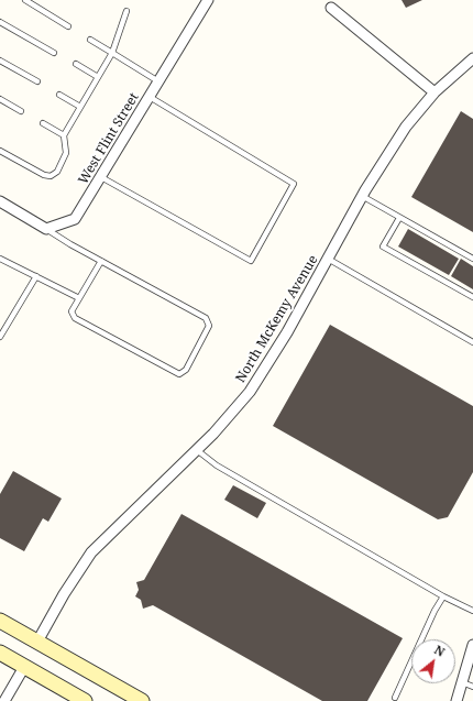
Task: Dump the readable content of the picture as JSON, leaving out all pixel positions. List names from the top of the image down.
{
  "streets": {
    "street": ["West Flint Street", "North McKemy Avenue"]
  },
  "north": "top right"
}
